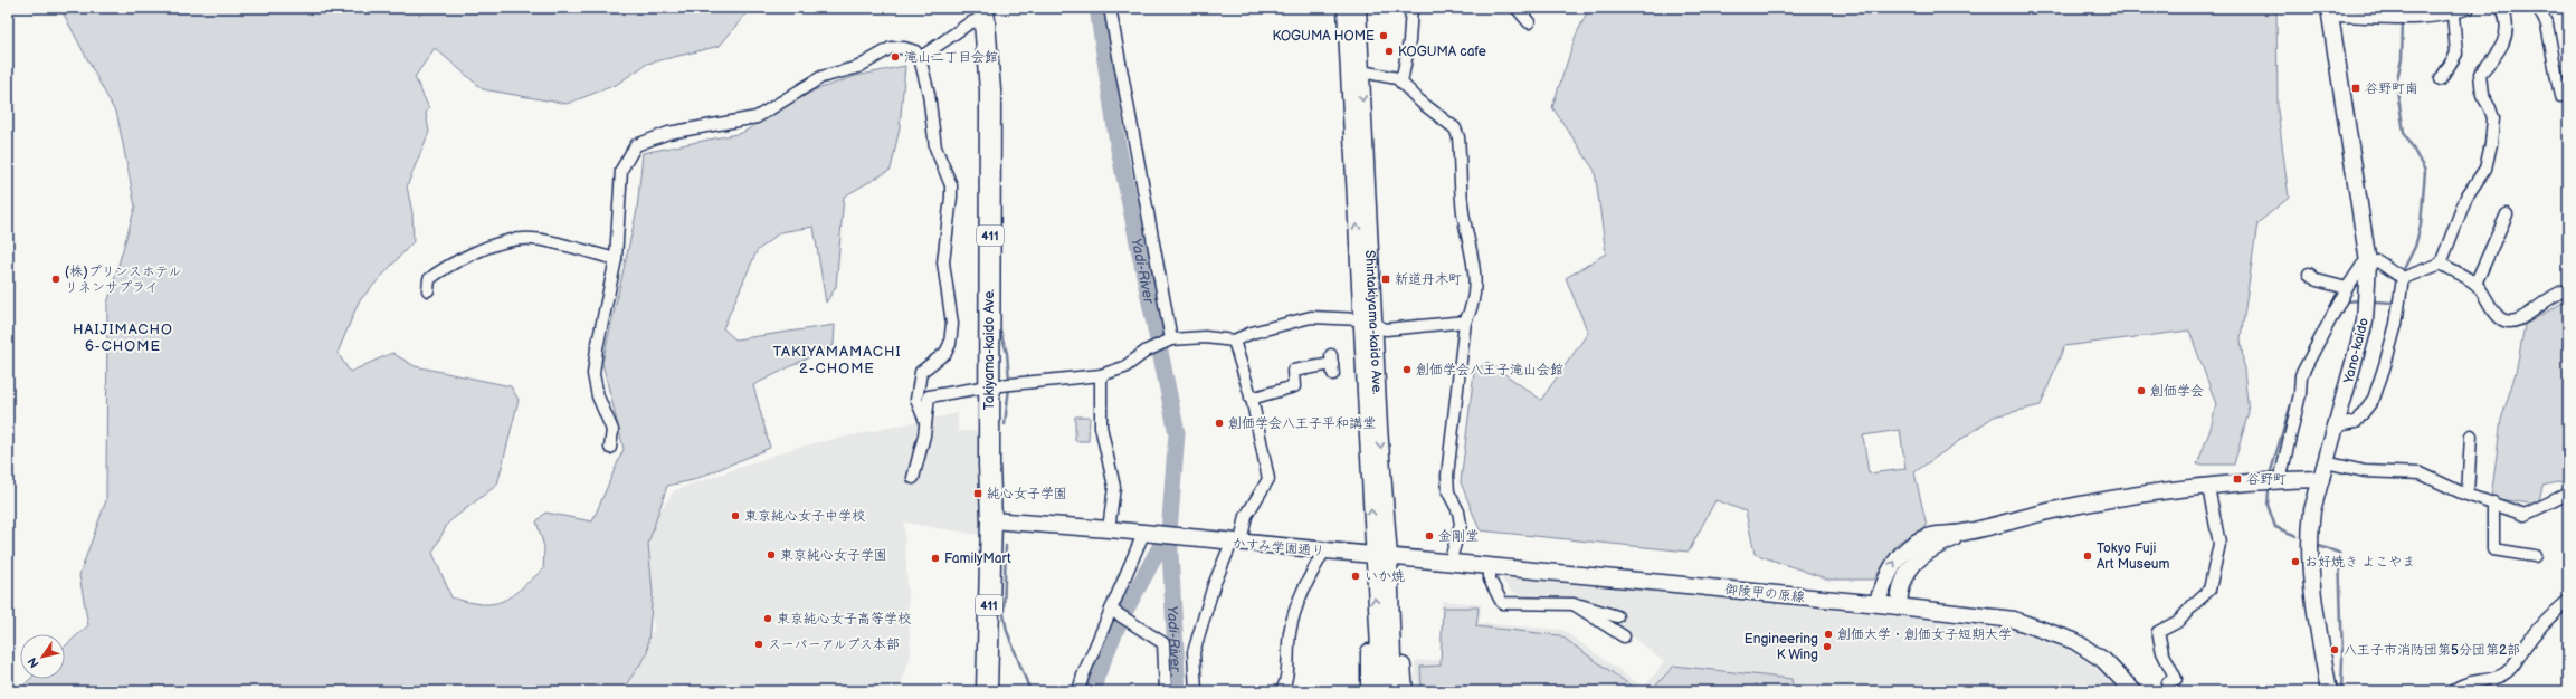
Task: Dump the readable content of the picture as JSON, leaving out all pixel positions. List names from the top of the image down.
{
  "streets": {
    "highway": ["411", "Takiyama-kaido Ave."],
    "main road": [
      "Shintakiyama-kaido Ave.",
      "Yano-kaido",
      "かすみ学園通り",
      "御陵甲の原線"
    ]
  },
  "crossings": [
    ["Shintakiyama-kaido Ave.", "かすみ学園通り"],
    ["Shintakiyama-kaido Ave.", "御陵甲の原線"],
    ["かすみ学園通り", "御陵甲の原線"]
  ],
  "districts": ["HAIJIMACHO 6-CHOME", "TAKIYAMAMACHI 2-CHOME"],
  "water": ["Yadi-River"],
  "places": {
    "other": [
      "KOGUMA HOME",
      "KOGUMA cafe",
      "滝山二丁目会館",
      "(株)プリンスホテル リネンサプライ",
      "創価学会八王子滝山会館",
      "創価学会",
      "創価学会八王子平和講堂",
      "東京純心女子中学校",
      "金剛堂",
      "東京純心女子学園",
      "Tokyo Fuji Art Museum",
      "FamilyMart",
      "お好焼き よこやま",
      "いか焼",
      "東京純心女子高等学校",
      "創価大学・創価女子短期大学",
      "スーパーアルプス本部",
      "Engineering K Wing",
      "八王子市消防団第5分団第2部"
    ],
    "transit": [
      "谷野町南",
      "新道丹木町",
      "谷野町",
      "純心女子学園"
    ]
  },
  "north": "bottom left"
}
